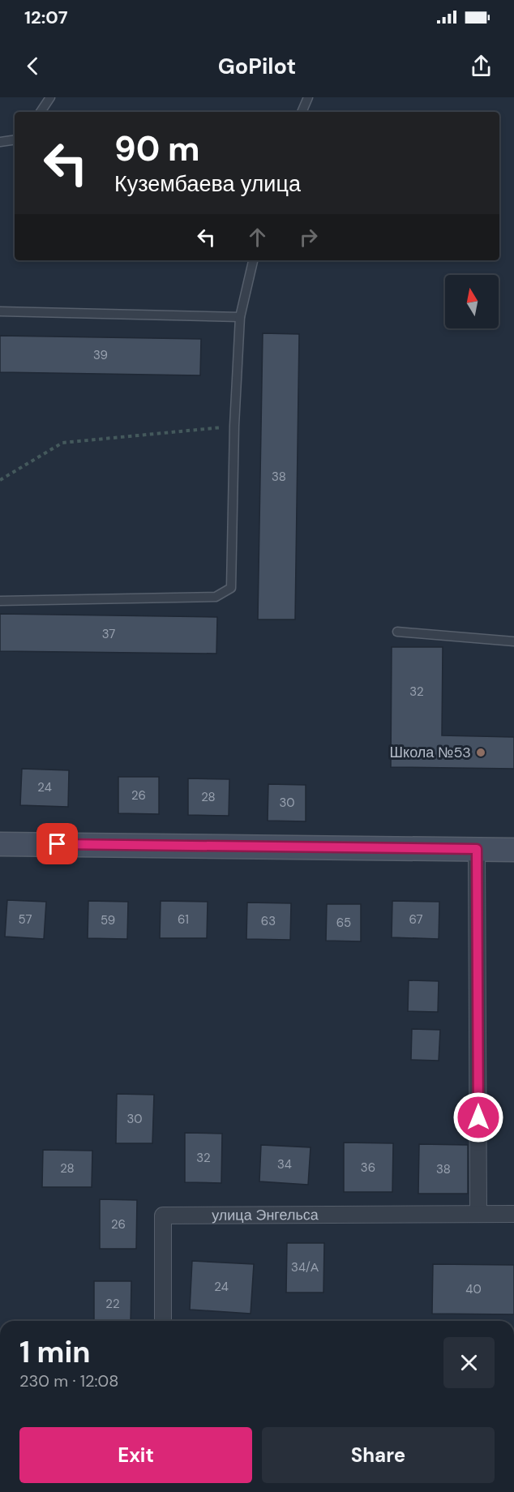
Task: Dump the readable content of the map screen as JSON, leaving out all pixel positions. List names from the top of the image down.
{
  "streets": {
    "street": ["улица Энгельса"]
  },
  "places": ["Школа №53"],
  "house_numbers": [
    "39",
    "38",
    "37",
    "32",
    "24",
    "26",
    "28",
    "30",
    "57",
    "61",
    "67",
    "59",
    "63",
    "65",
    "30",
    "32",
    "34",
    "36",
    "28",
    "38",
    "26",
    "34/А",
    "24",
    "40",
    "22"
  ],
  "north": "top",
  "page": {
    "status": "12:07",
    "header": "GoPilot",
    "turn": ["90 m", "Кузембаева улица"],
    "heading": ["1 min", "230 m · 12:08"],
    "buttons": ["Exit", "Share"]
  }
}
